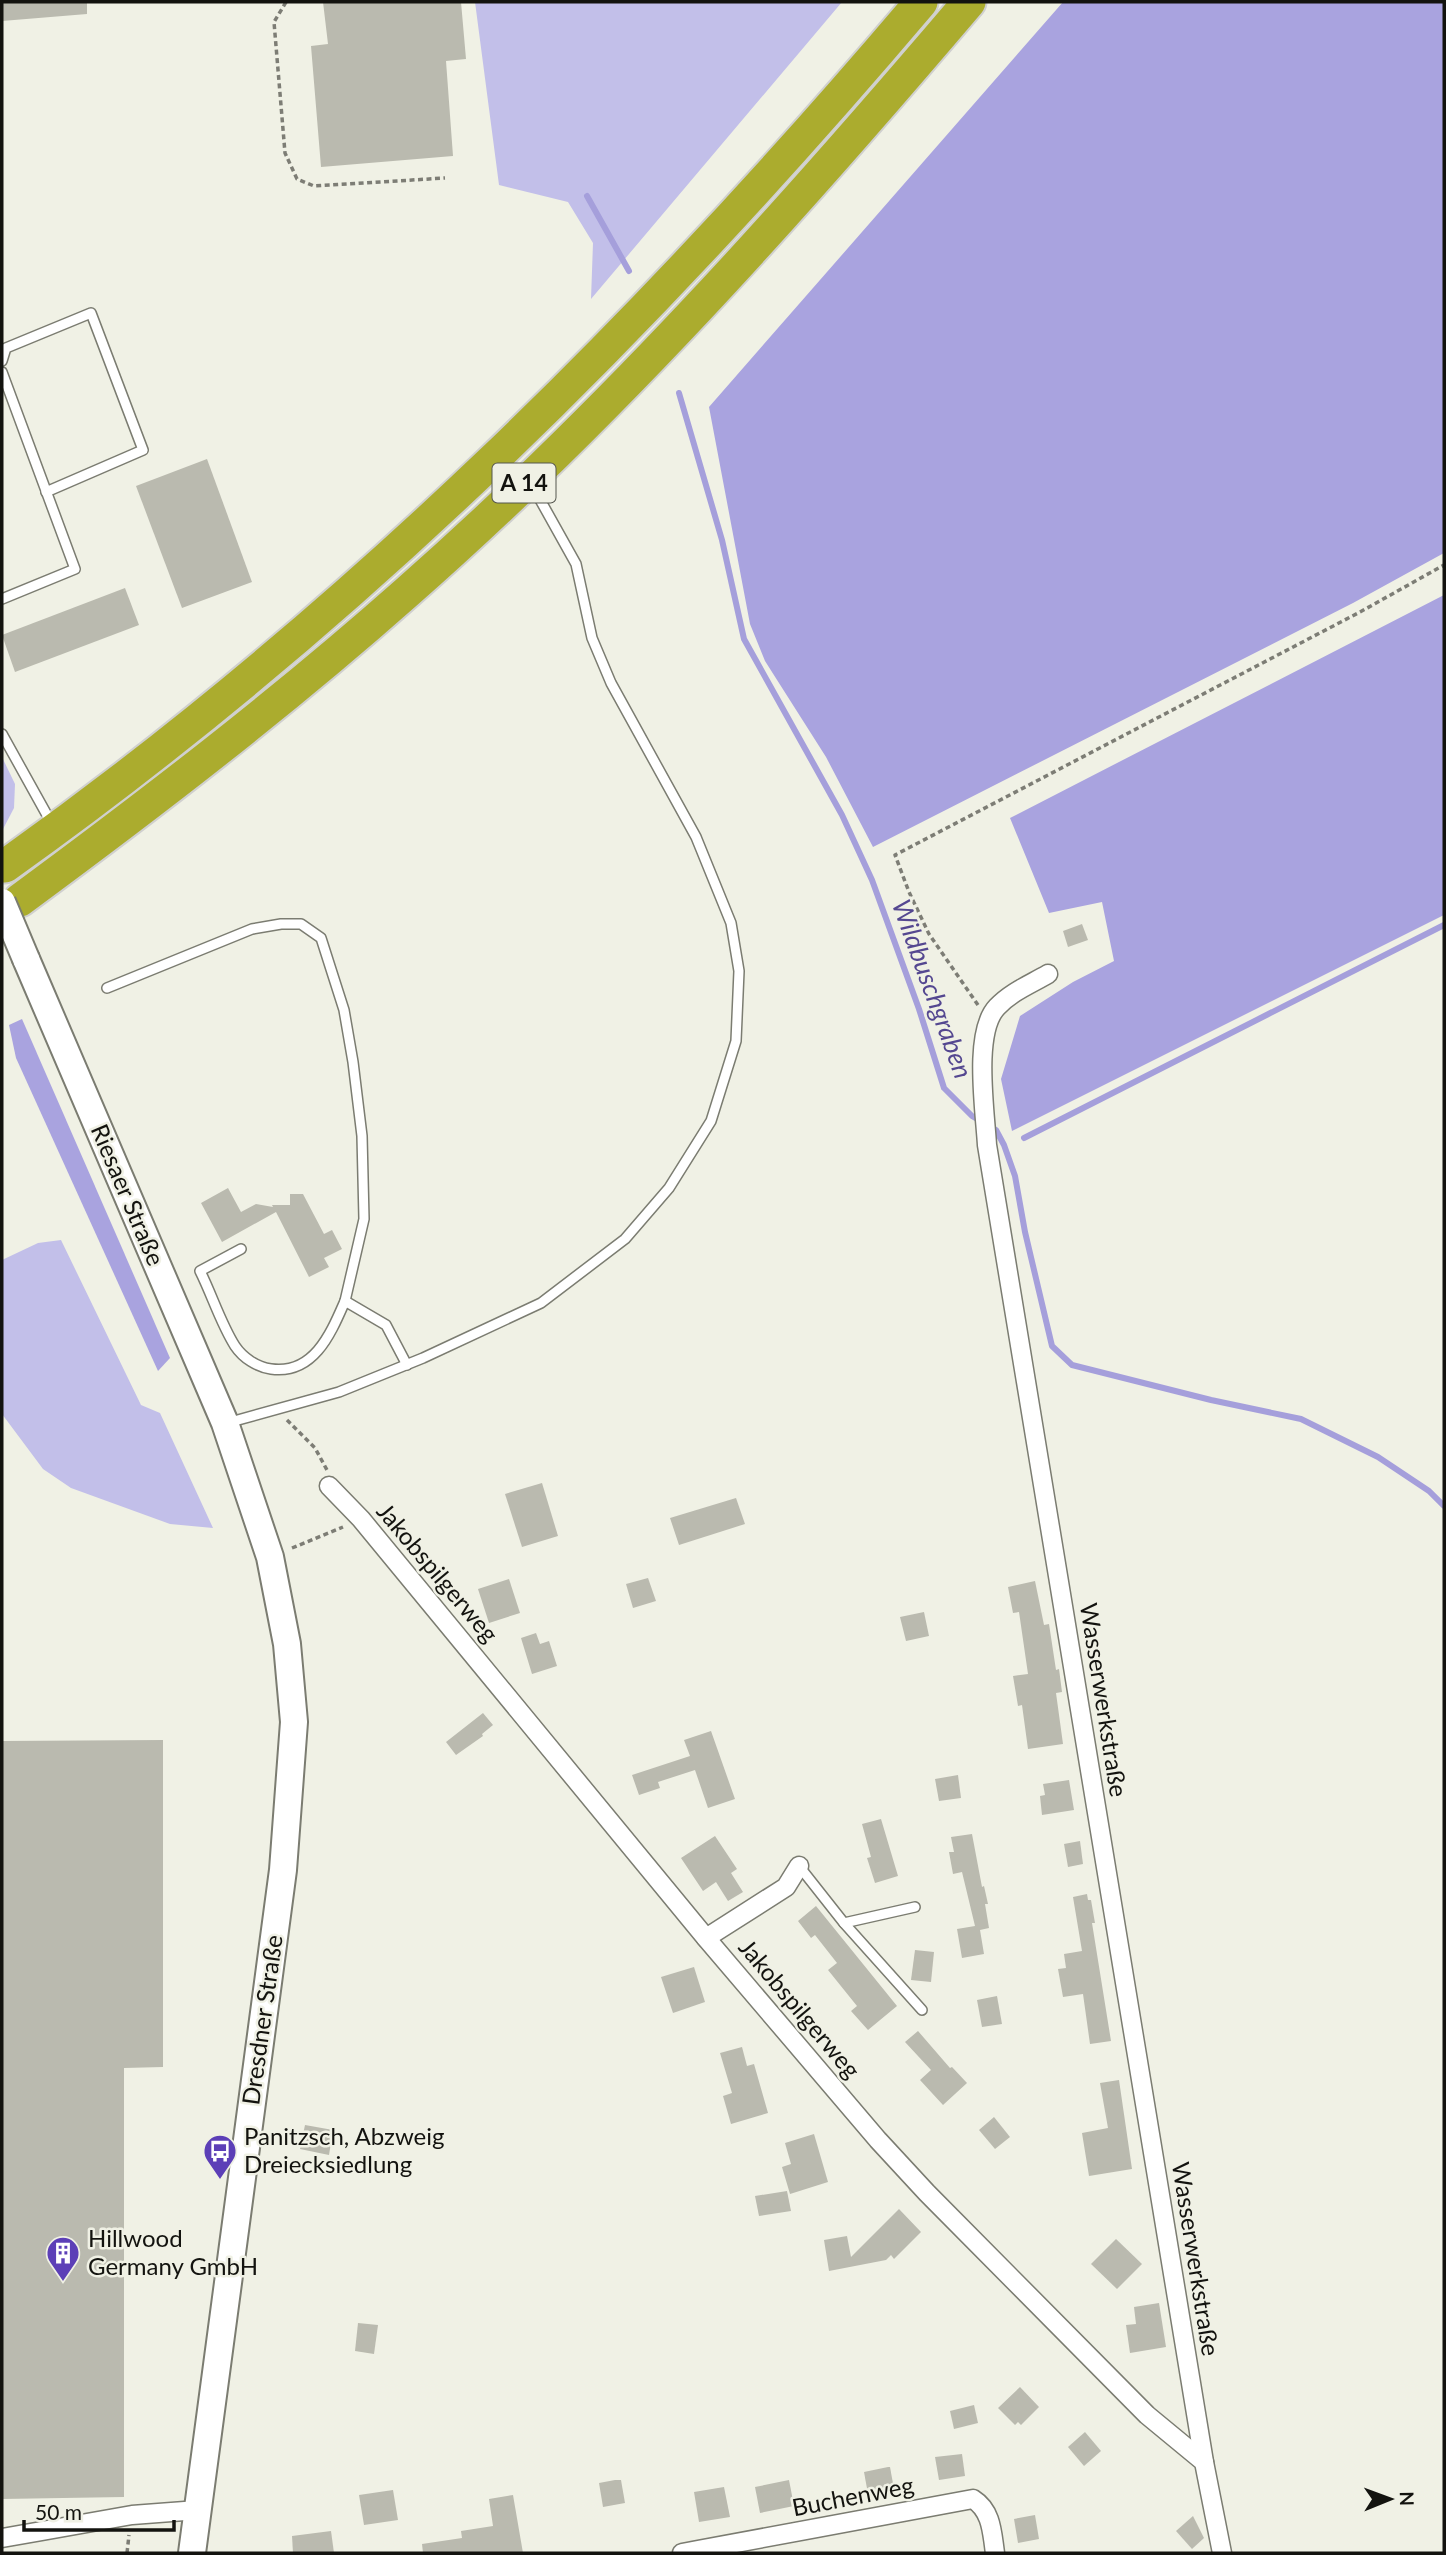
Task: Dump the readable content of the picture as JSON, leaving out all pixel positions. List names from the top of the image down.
{
  "streets": {
    "highway": ["A 14"],
    "main road": ["Riesaer Straße", "Dresdner Straße"],
    "street": ["Jakobspilgerweg", "Wasserwerkstraße", "Buchenweg"]
  },
  "crossings": [
    ["A 14", "Riesaer Straße"],
    ["Riesaer Straße", "Dresdner Straße"],
    ["Jakobspilgerweg", "Wasserwerkstraße"]
  ],
  "water": ["Wildbuschgraben"],
  "places": {
    "bus stop": ["Panitzsch, Abzweig Dreiecksiedlung"],
    "building": ["Hillwood Germany GmbH"]
  },
  "scale_bar": "50 m",
  "north": "right"
}
